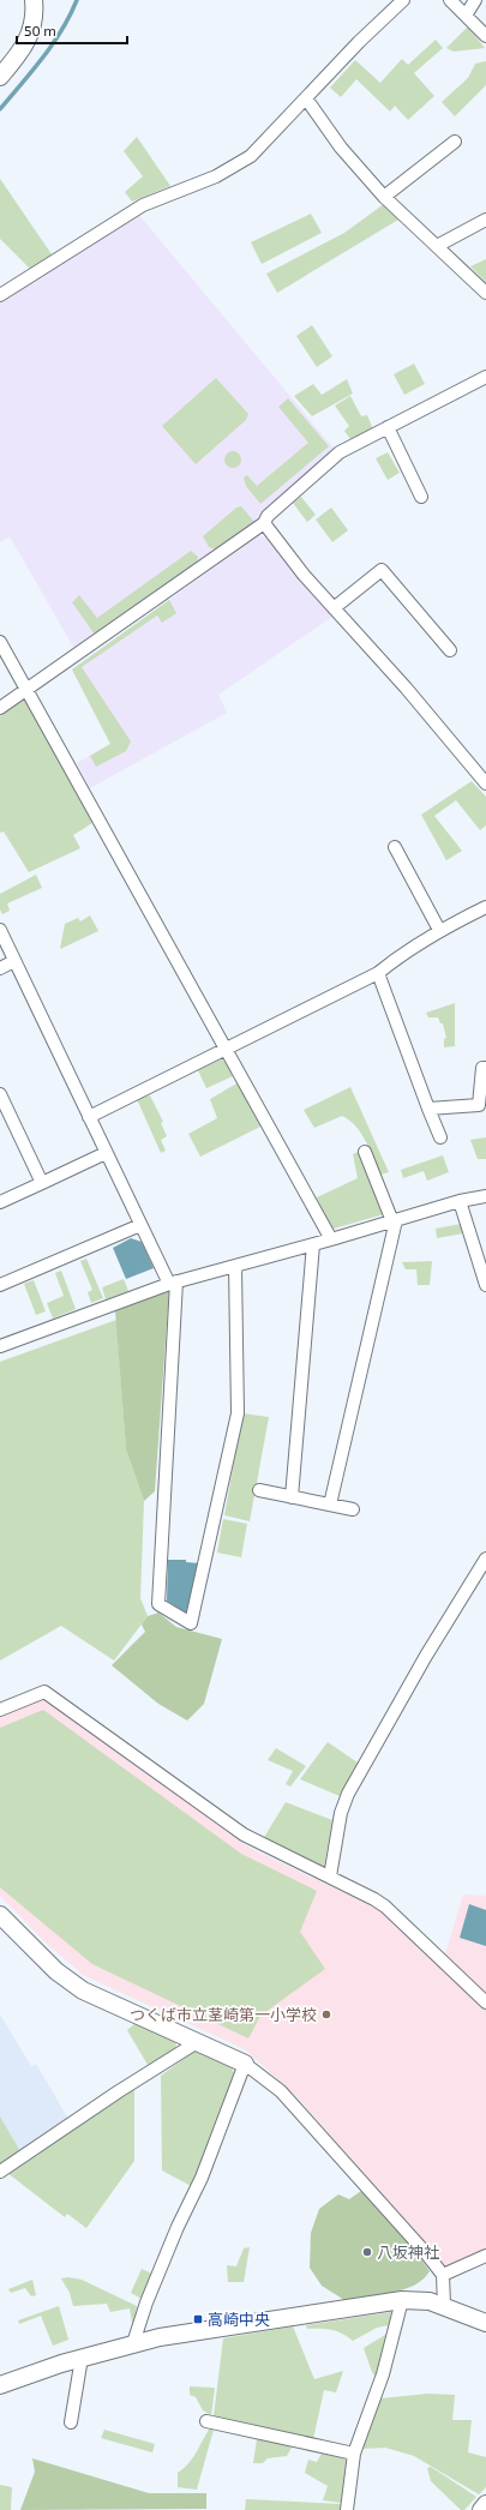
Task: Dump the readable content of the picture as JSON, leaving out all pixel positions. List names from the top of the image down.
{
  "places": {
    "other": ["つくば市立茎崎第一小学校", "八坂神社"],
    "transit": ["高崎中央"]
  },
  "scale_bar": "50 m"
}
